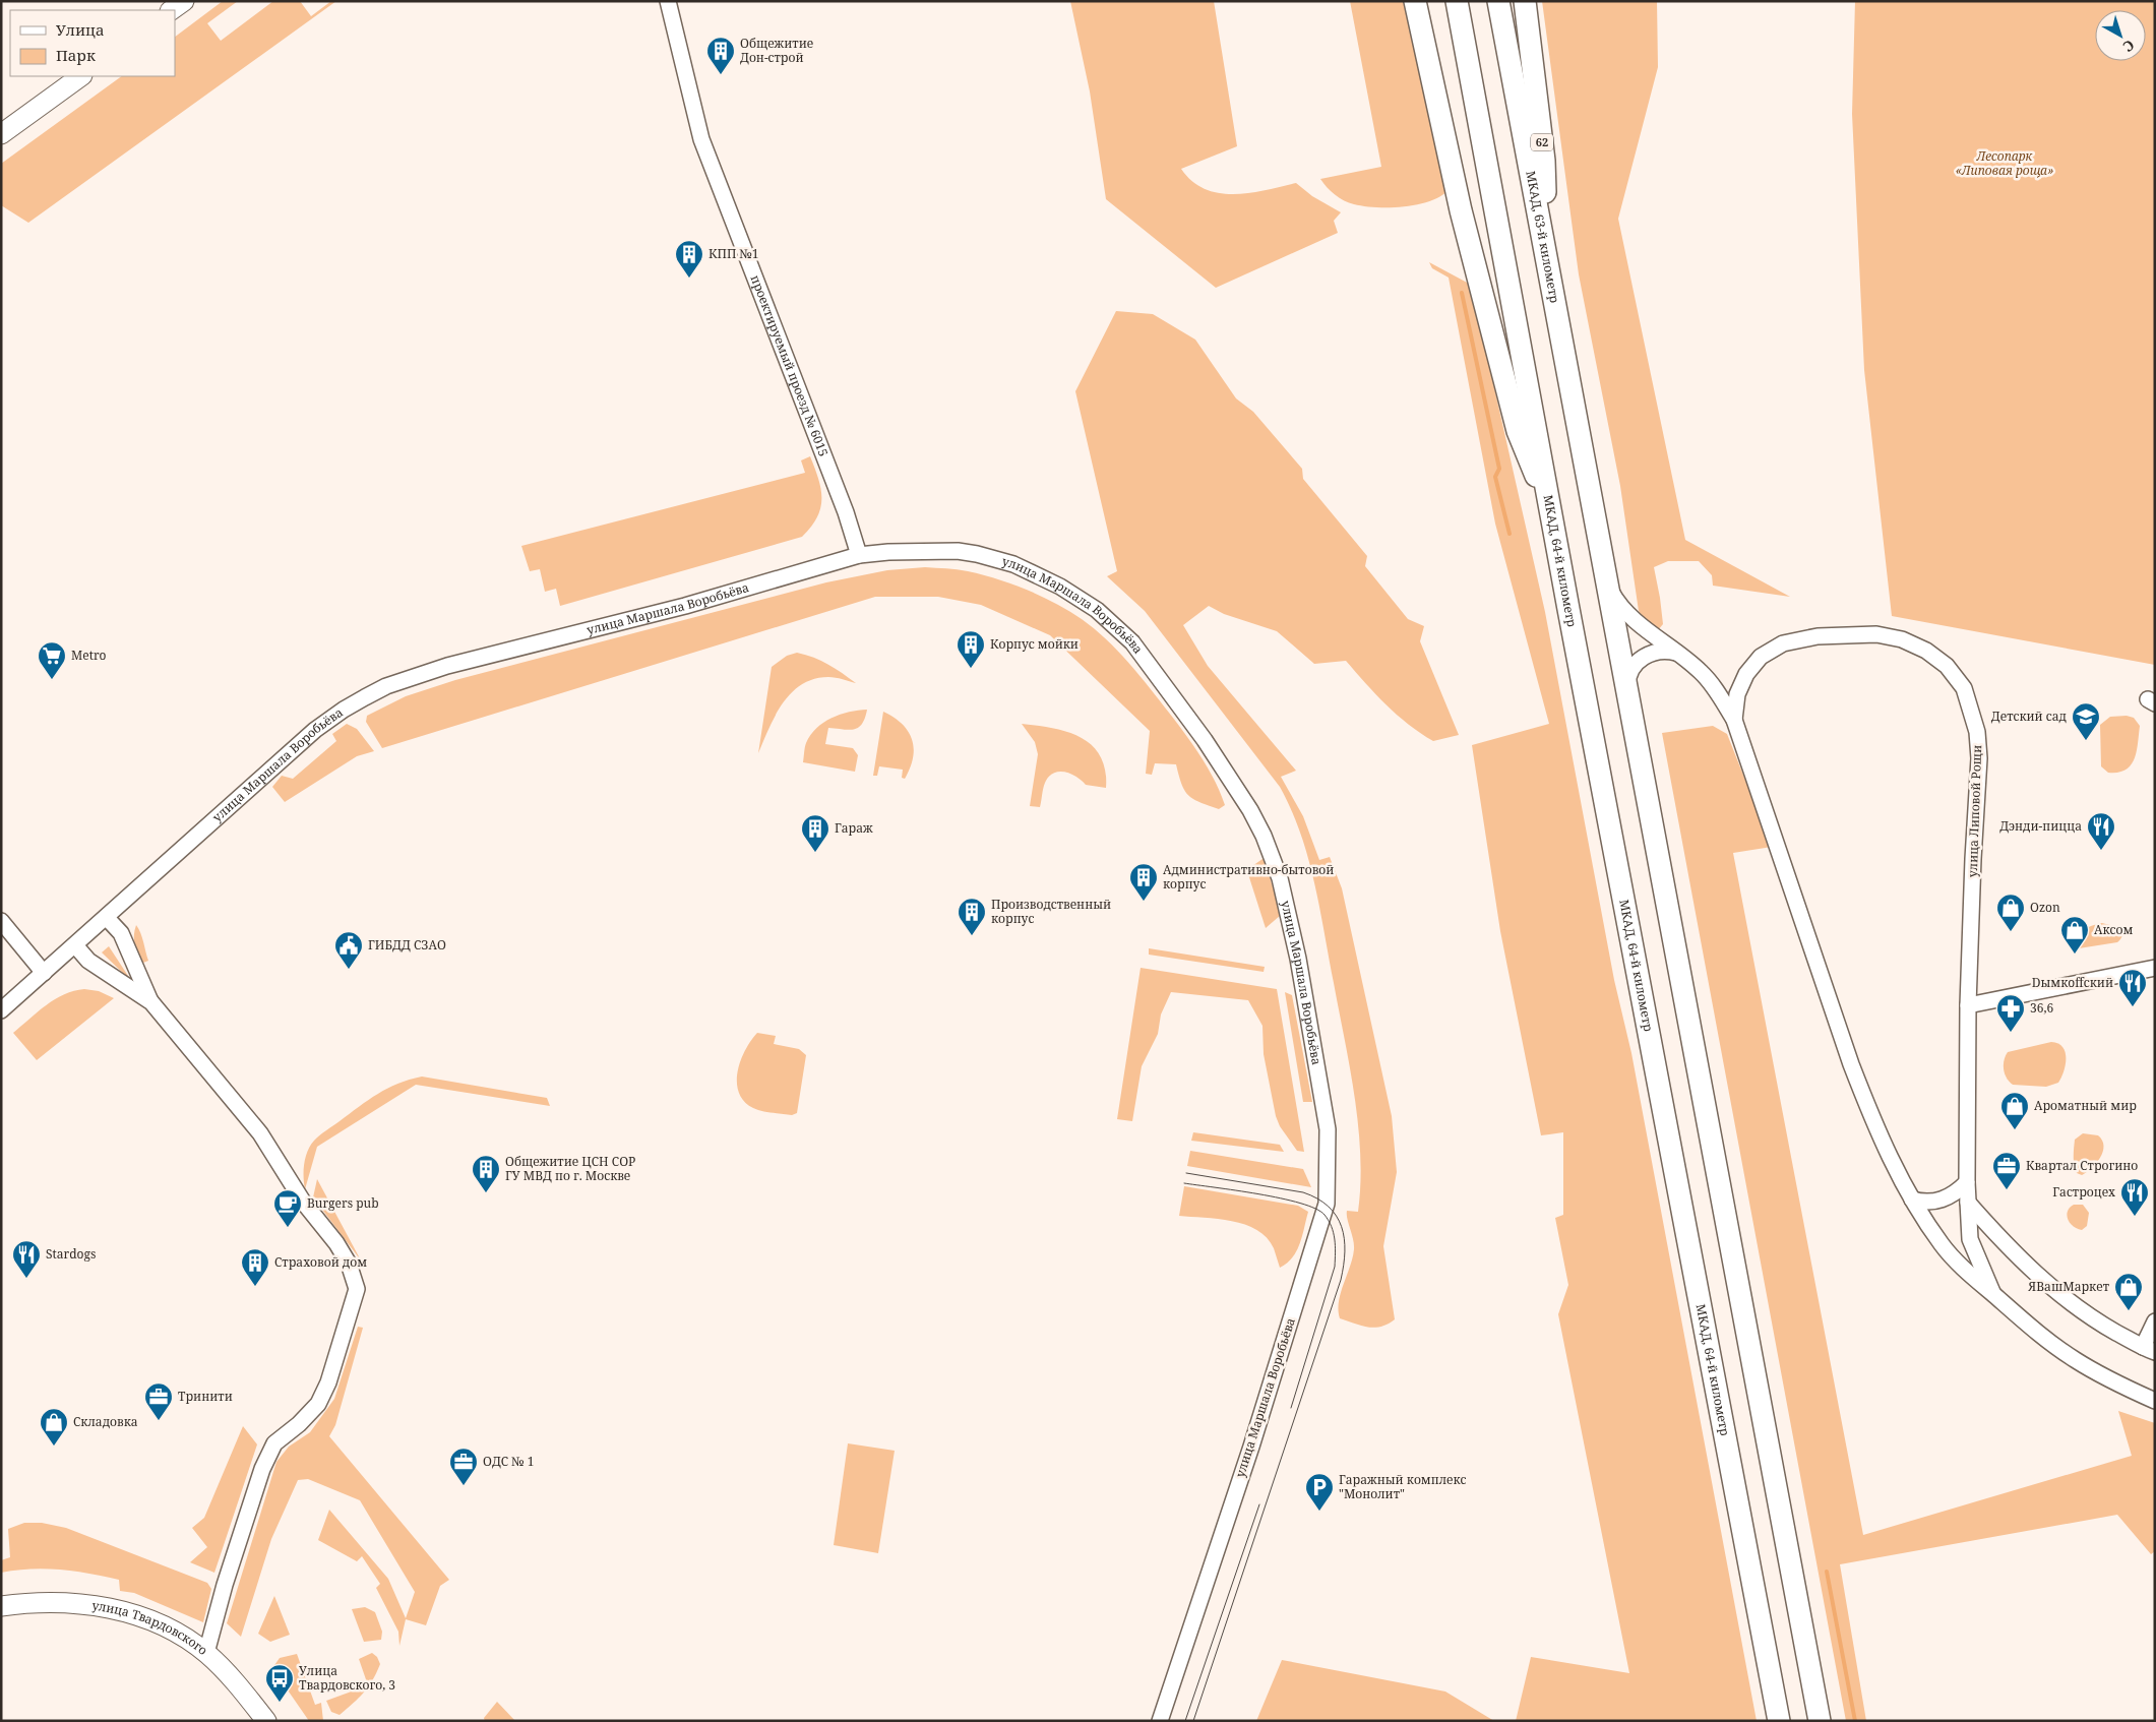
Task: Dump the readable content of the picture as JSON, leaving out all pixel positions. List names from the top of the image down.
{
  "streets": {
    "highway": ["62", "МКАД, 63-й километр", "МКАД, 64-й километр"],
    "main road": ["улица Твардовского"],
    "street": ["проектируемый проезд № 6015", "улица Маршала Воробьёва", "улица Липовой Рощи"]
  },
  "crossings": [
    ["62", "МКАД, 63-й километр"],
    ["проектируемый проезд № 6015", "улица Маршала Воробьёва"]
  ],
  "parks": ["Лесопарк «Липовая роща»"],
  "places": {
    "building": [
      "Общежитие Дон-строй",
      "КПП №1",
      "Корпус мойки",
      "Гараж",
      "Административно-бытовой корпус",
      "Производственный корпус",
      "Общежитие ЦСН СОР ГУ МВД по г. Москве",
      "Страховой дом"
    ],
    "supermarket": ["Metro"],
    "school or university": ["Детский сад"],
    "restaurant": [
      "Дэнди-пицца",
      "Dымкoffский",
      "Гастроцех",
      "Stardogs"
    ],
    "shop": [
      "Ozon",
      "Аксом",
      "Ароматный мир",
      "ЯВашМаркет",
      "Складовка"
    ],
    "public building": ["ГИБДД СЗАО"],
    "pharmacy": ["36,6"],
    "office": ["Квартал Строгино", "Тринити", "ОДС № 1"],
    "cafe": ["Burgers pub"],
    "parking": ["Гаражный комплекс \"Монолит\""],
    "bus stop": ["Улица Твардовского, 3"]
  },
  "legend": ["Улица", "Парк"],
  "north": "bottom right"
}
